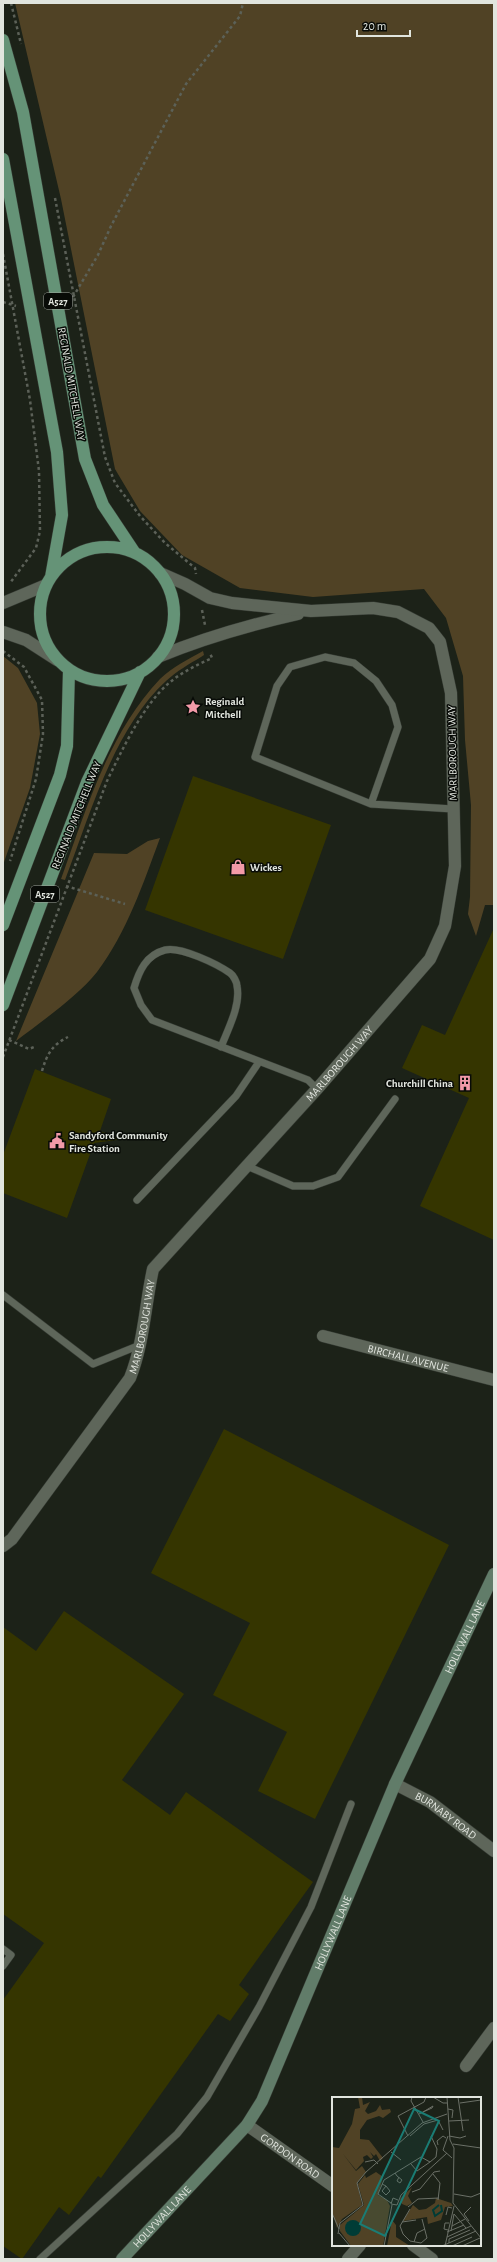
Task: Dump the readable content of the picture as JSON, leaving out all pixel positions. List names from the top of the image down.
{
  "streets": {
    "main road": ["A527", "REGINALD MITCHELL WAY"],
    "street": [
      "MARLBOROUGH WAY",
      "BIRCHALL AVENUE",
      "HOLLYWALL LANE",
      "BURNABY ROAD",
      "GORDON ROAD"
    ]
  },
  "crossings": [
    ["A527", "REGINALD MITCHELL WAY"],
    ["A527", "MARLBOROUGH WAY"],
    ["REGINALD MITCHELL WAY", "MARLBOROUGH WAY"],
    ["HOLLYWALL LANE", "BURNABY ROAD"],
    ["HOLLYWALL LANE", "GORDON ROAD"]
  ],
  "places": {
    "place": ["Reginald Mitchell"],
    "shop": ["Wickes"],
    "building": ["Churchill China"],
    "public building": ["Sandyford Community Fire Station"]
  },
  "scale_bar": "20 m"
}
